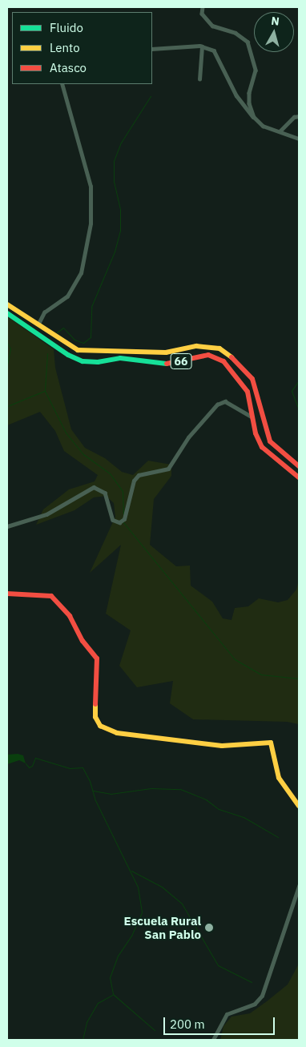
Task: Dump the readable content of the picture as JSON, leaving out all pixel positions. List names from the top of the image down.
{
  "streets": {
    "main road": ["66"]
  },
  "places": ["Escuela Rural San Pablo"],
  "legend": ["Fluido", "Lento", "Atasco"],
  "scale_bar": "200 m",
  "north": "top"
}
